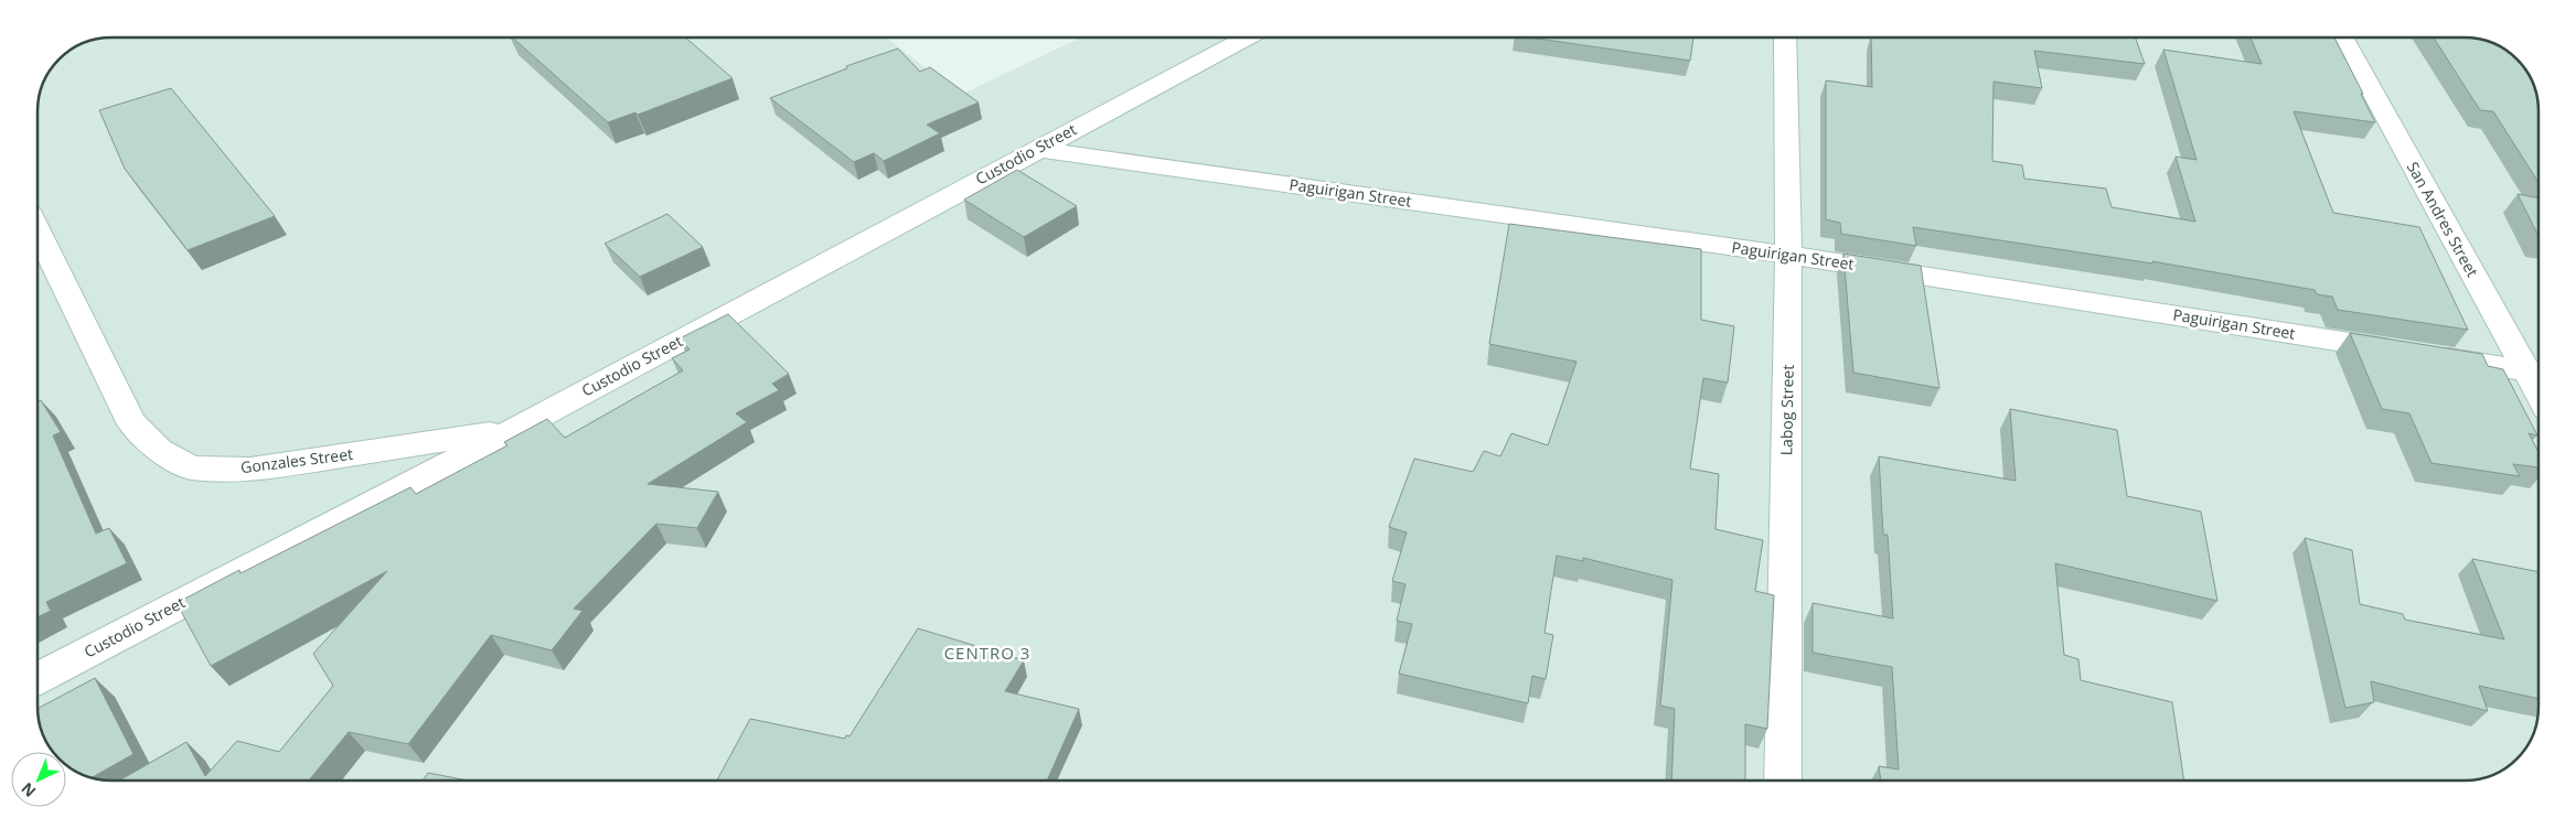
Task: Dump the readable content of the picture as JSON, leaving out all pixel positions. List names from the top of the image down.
{
  "streets": {
    "street": [
      "Custodio Street",
      "Paguirigan Street",
      "San Andres Street",
      "Labog Street",
      "Gonzales Street"
    ]
  },
  "crossings": [
    ["Custodio Street", "Paguirigan Street"],
    ["Custodio Street", "Gonzales Street"],
    ["Paguirigan Street", "San Andres Street"],
    ["Paguirigan Street", "Labog Street"]
  ],
  "districts": ["CENTRO 3"],
  "north": "bottom left"
}
